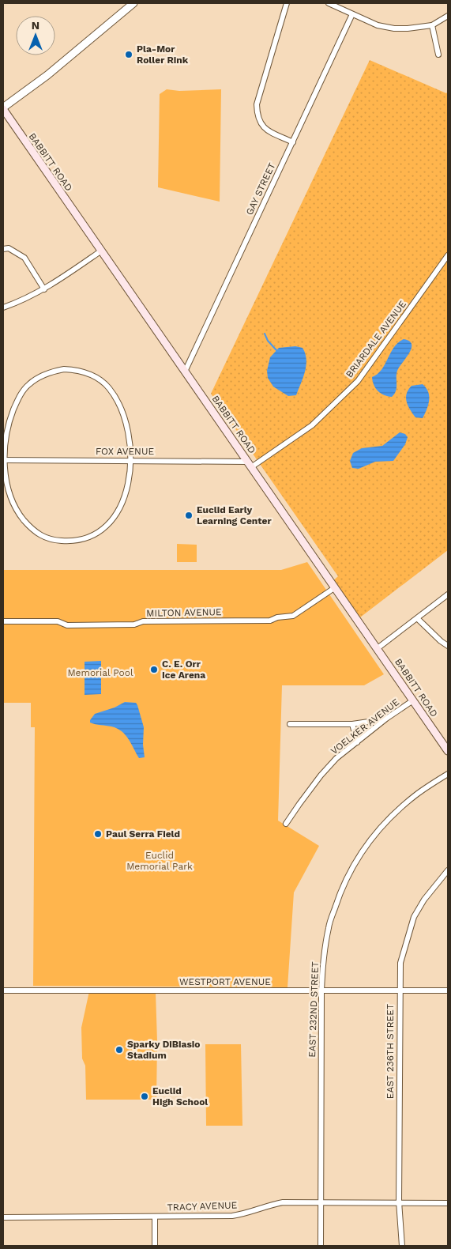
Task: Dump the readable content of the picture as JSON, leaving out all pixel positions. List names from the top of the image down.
{
  "streets": {
    "main road": ["BABBITT ROAD"],
    "street": [
      "GAY STREET",
      "BRIARDALE AVENUE",
      "FOX AVENUE",
      "MILTON AVENUE",
      "VOELKER AVENUE",
      "WESTPORT AVENUE",
      "EAST 232ND STREET",
      "EAST 236TH STREET",
      "TRACY AVENUE"
    ]
  },
  "crossings": [
    ["BABBITT ROAD", "GAY STREET"],
    ["BABBITT ROAD", "BRIARDALE AVENUE"],
    ["BABBITT ROAD", "FOX AVENUE"],
    ["BABBITT ROAD", "MILTON AVENUE"],
    ["BABBITT ROAD", "VOELKER AVENUE"],
    ["BRIARDALE AVENUE", "FOX AVENUE"],
    ["WESTPORT AVENUE", "EAST 232ND STREET"],
    ["WESTPORT AVENUE", "EAST 236TH STREET"],
    ["EAST 232ND STREET", "TRACY AVENUE"],
    ["EAST 236TH STREET", "TRACY AVENUE"]
  ],
  "parks": ["Memorial Pool", "Euclid Memorial Park"],
  "places": [
    "Pla-Mor Roller Rink",
    "Euclid Early Learning Center",
    "C. E. Orr Ice Arena",
    "Paul Serra Field",
    "Sparky DiBiasio Stadium",
    "Euclid High School"
  ],
  "north": "top"
}
